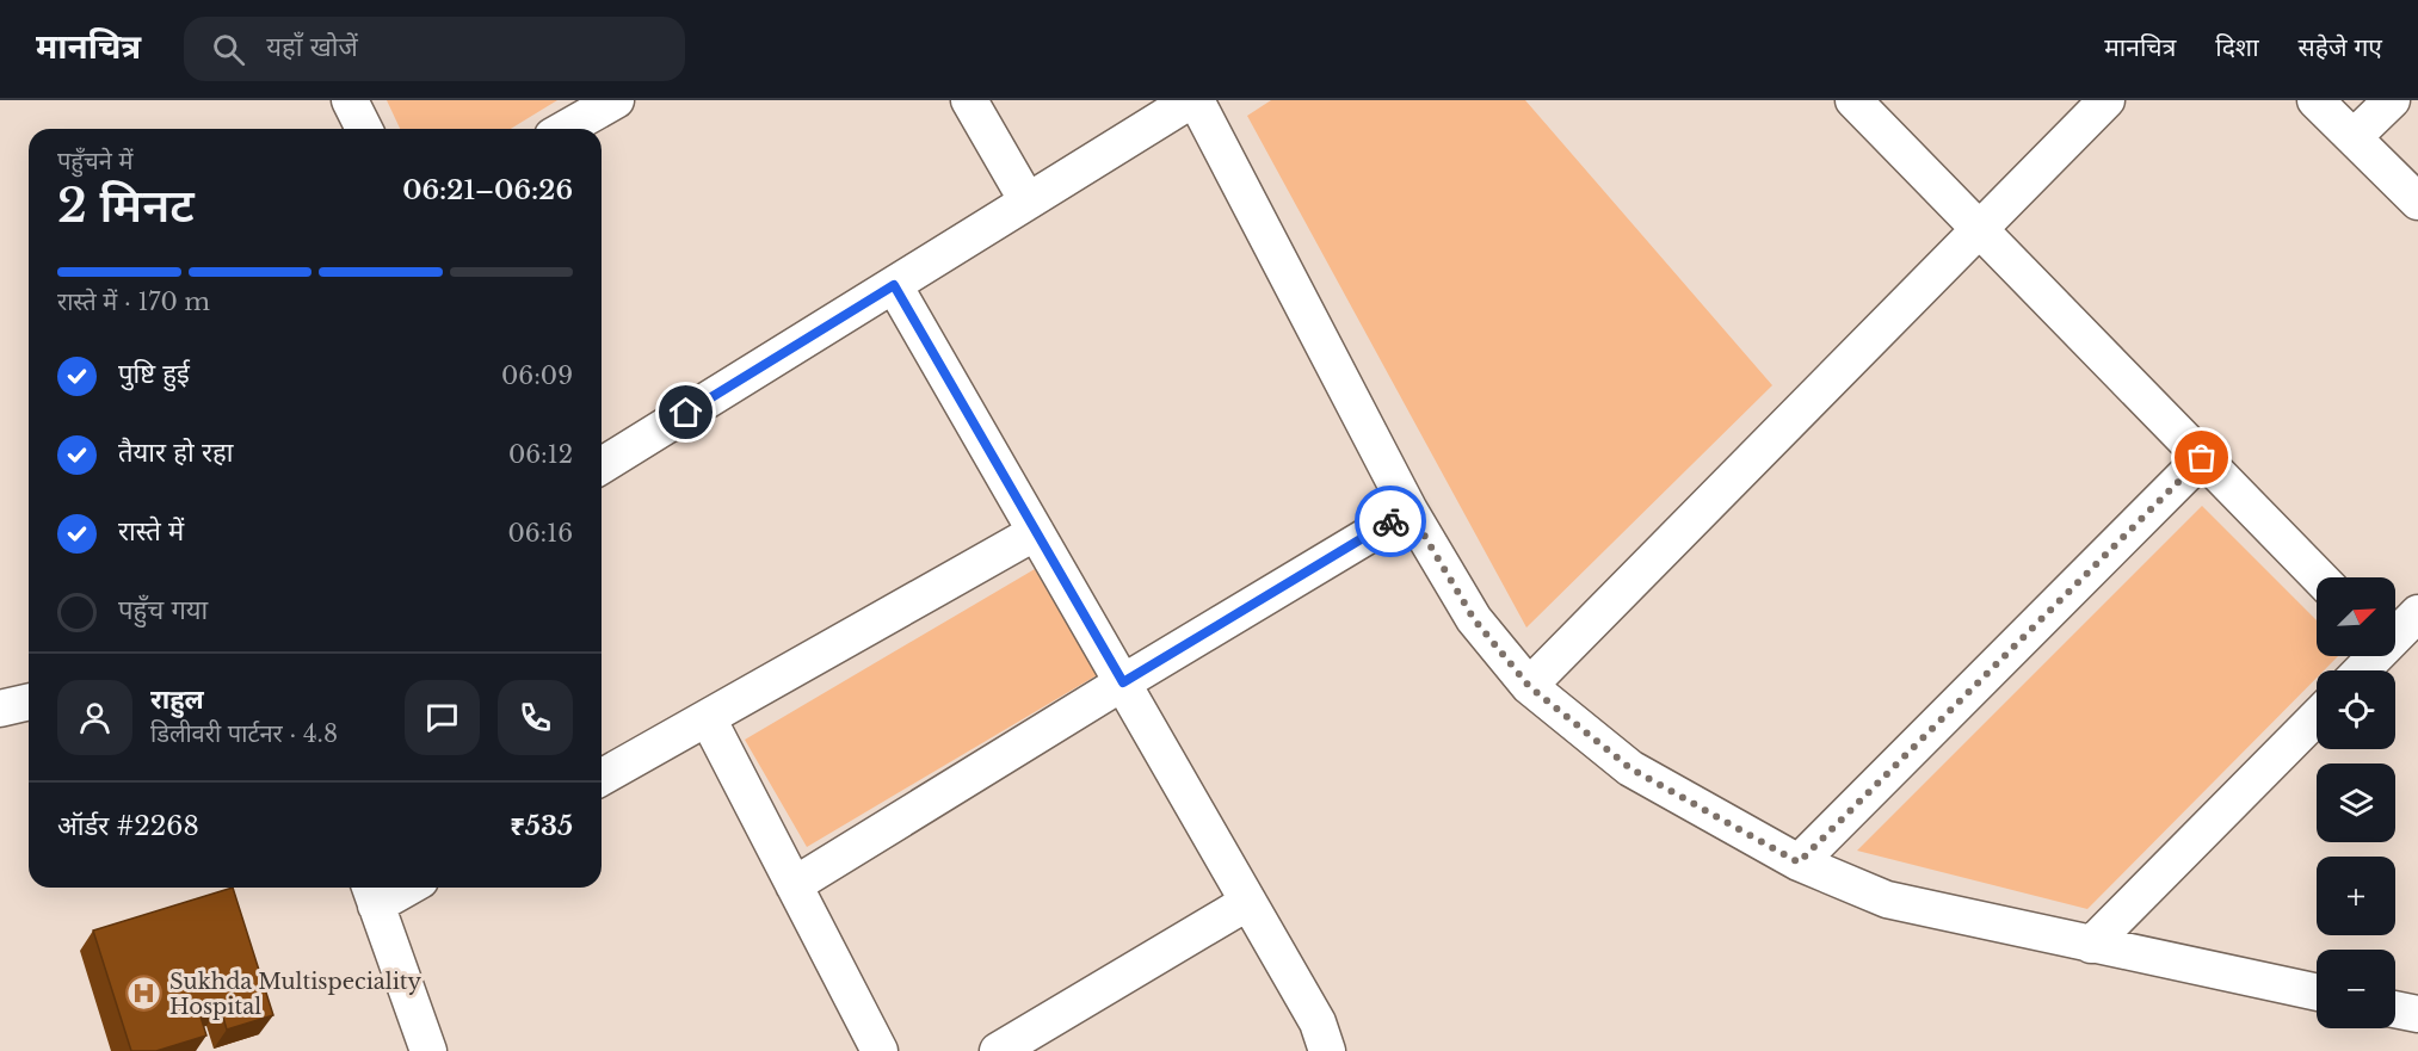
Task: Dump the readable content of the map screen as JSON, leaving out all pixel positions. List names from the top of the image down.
{
  "places": {
    "hospital": ["Sukhda Multispeciality Hospital"]
  },
  "north": "top right",
  "page": {
    "header": "मानचित्र",
    "search": "यहाँ खोजें",
    "nav": ["मानचित्र", "दिशा", "सहेजे गए"],
    "heading": ["2 मिनट", "पहुँचने में", "06:21–06:26"],
    "panel": [
      "राहुल",
      "डिलीवरी पार्टनर · 4.8",
      "ऑर्डर #2268",
      "₹535"
    ],
    "bar": "रास्ते में · 170 m",
    "list": [
      ["पुष्टि हुई", "06:09"],
      ["तैयार हो रहा", "06:12"],
      ["रास्ते में", "06:16"],
      "पहुँच गया"
    ],
    "map_buttons": ["+", "−"]
  }
}
